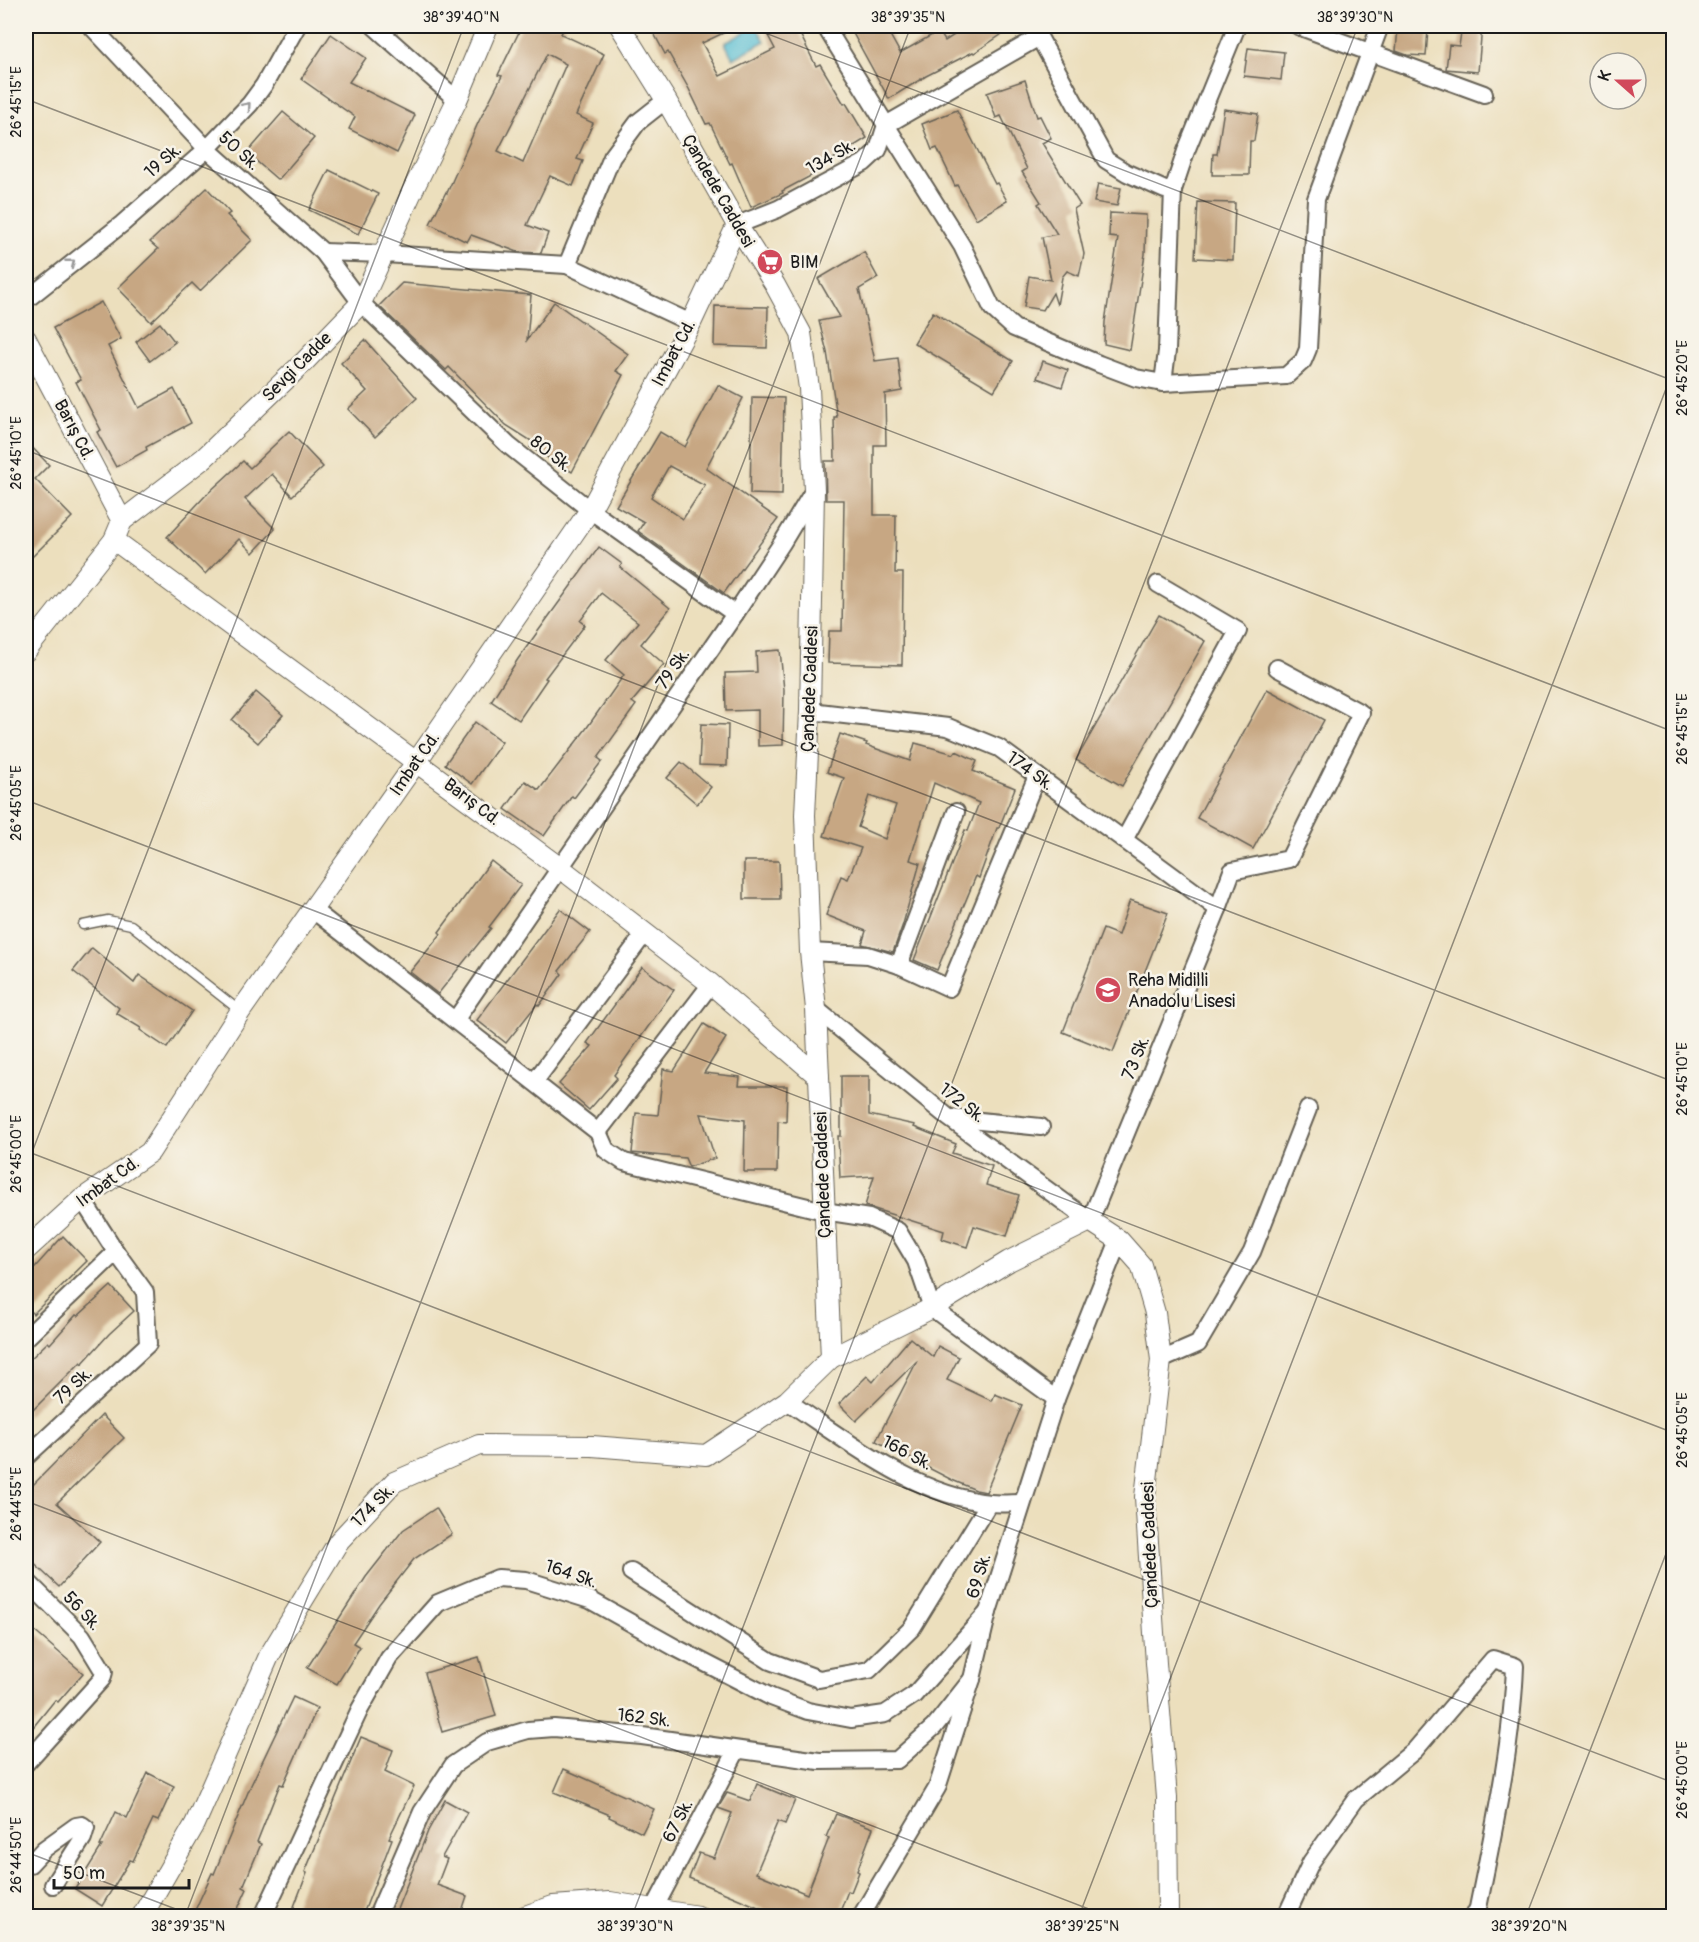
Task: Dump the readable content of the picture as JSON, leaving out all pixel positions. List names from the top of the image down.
{
  "streets": {
    "street": [
      "50 Sk.",
      "134 Sk.",
      "19 Sk.",
      "Çandede Caddesi",
      "Imbat Cd.",
      "Sevgi Cadde",
      "Barış Cd.",
      "80 Sk.",
      "79 Sk.",
      "174 Sk.",
      "73 Sk.",
      "172 Sk.",
      "166 Sk.",
      "164 Sk.",
      "69 Sk.",
      "56 Sk.",
      "162 Sk.",
      "67 Sk."
    ]
  },
  "crossings": [
    ["50 Sk.", "19 Sk."],
    ["50 Sk.", "Sevgi Cadde"],
    ["50 Sk.", "80 Sk."],
    ["134 Sk.", "Çandede Caddesi"],
    ["134 Sk.", "Imbat Cd."],
    ["Çandede Caddesi", "Imbat Cd."],
    ["Çandede Caddesi", "Barış Cd."],
    ["Çandede Caddesi", "79 Sk."],
    ["Çandede Caddesi", "174 Sk."],
    ["Çandede Caddesi", "73 Sk."],
    ["Çandede Caddesi", "172 Sk."],
    ["Çandede Caddesi", "69 Sk."],
    ["Imbat Cd.", "Barış Cd."],
    ["Imbat Cd.", "80 Sk."],
    ["Sevgi Cadde", "Barış Cd."],
    ["Sevgi Cadde", "80 Sk."],
    ["Barış Cd.", "79 Sk."],
    ["80 Sk.", "79 Sk."],
    ["174 Sk.", "73 Sk."],
    ["174 Sk.", "166 Sk."],
    ["73 Sk.", "172 Sk."],
    ["166 Sk.", "69 Sk."],
    ["164 Sk.", "69 Sk."],
    ["69 Sk.", "162 Sk."],
    ["162 Sk.", "67 Sk."]
  ],
  "one_way": ["19 Sk."],
  "places": {
    "supermarket": ["BIM"],
    "school or university": ["Reha Midilli Anadolu Lisesi"]
  },
  "scale_bar": "50 m",
  "north": "left",
  "coordinates": [
    "38°39'40\"N",
    "38°39'35\"N",
    "38°39'30\"N",
    "26°45'15\"E",
    "26°45'20\"E",
    "26°45'10\"E",
    "26°45'05\"E",
    "26°45'00\"E",
    "26°44'55\"E",
    "26°44'50\"E",
    "38°39'25\"N",
    "38°39'20\"N"
  ]
}
